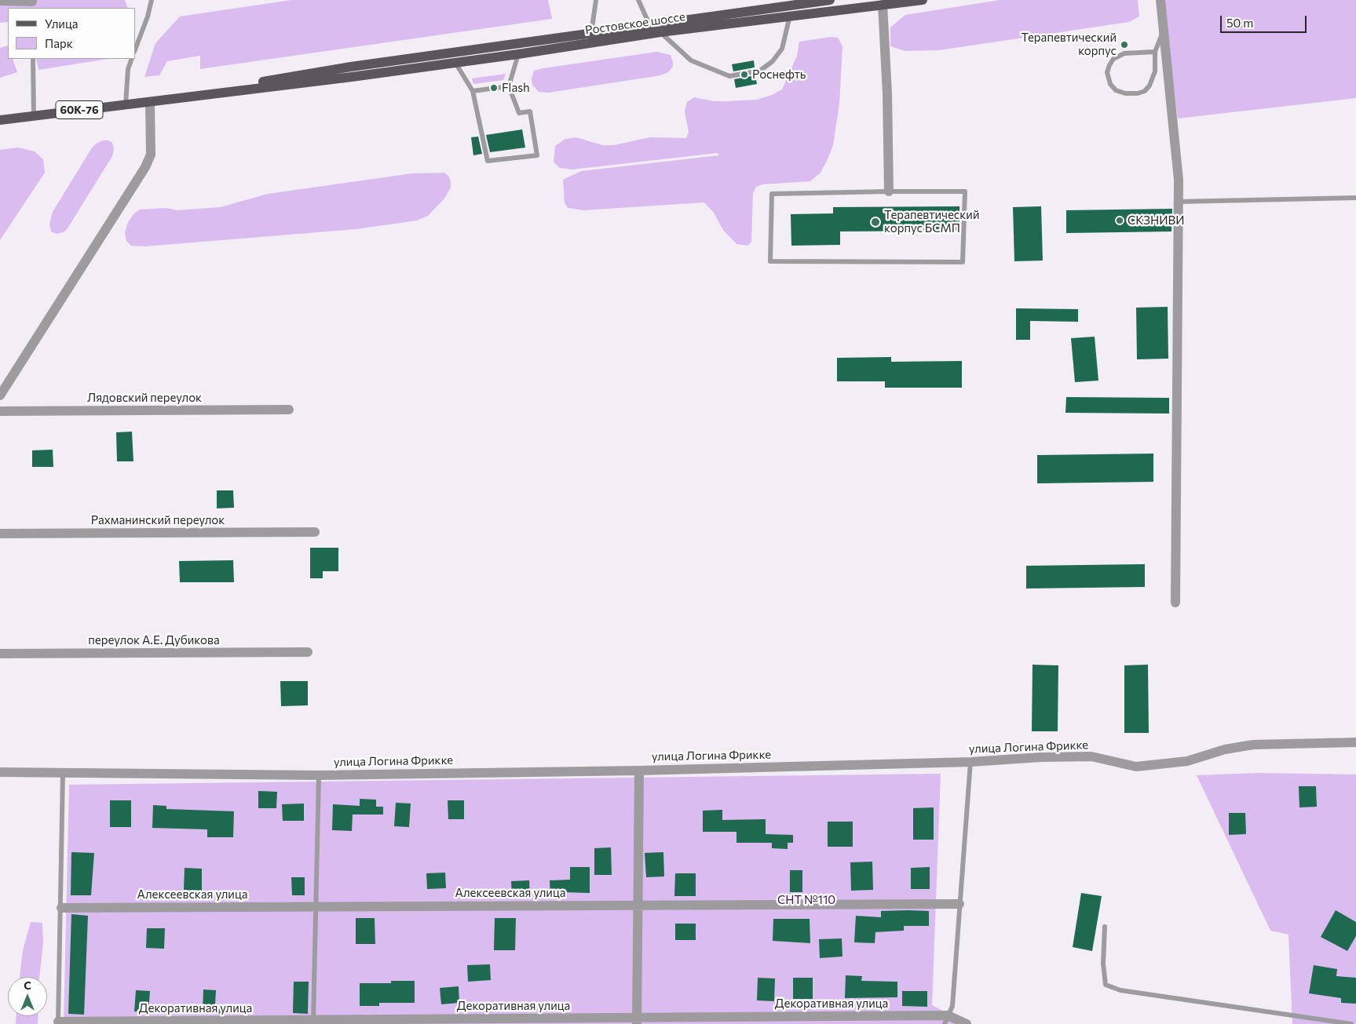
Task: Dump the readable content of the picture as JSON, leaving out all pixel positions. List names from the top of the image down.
{
  "streets": {
    "main road": ["Ростовское шоссе", "60К-76"],
    "street": [
      "Лядовский переулок",
      "Рахманинский переулок",
      "переулок А.Е. Дубикова",
      "улица Логина Фрикке",
      "Алексеевская улица",
      "Декоративная улица"
    ]
  },
  "parks": ["СНТ №110"],
  "places": [
    "Терапевтический корпус",
    "Роснефть",
    "Flash",
    "СКЗНИВИ",
    "Терапевтический корпус БСМП"
  ],
  "legend": ["Улица", "Парк"],
  "scale_bar": "50 m",
  "north": "top"
}
